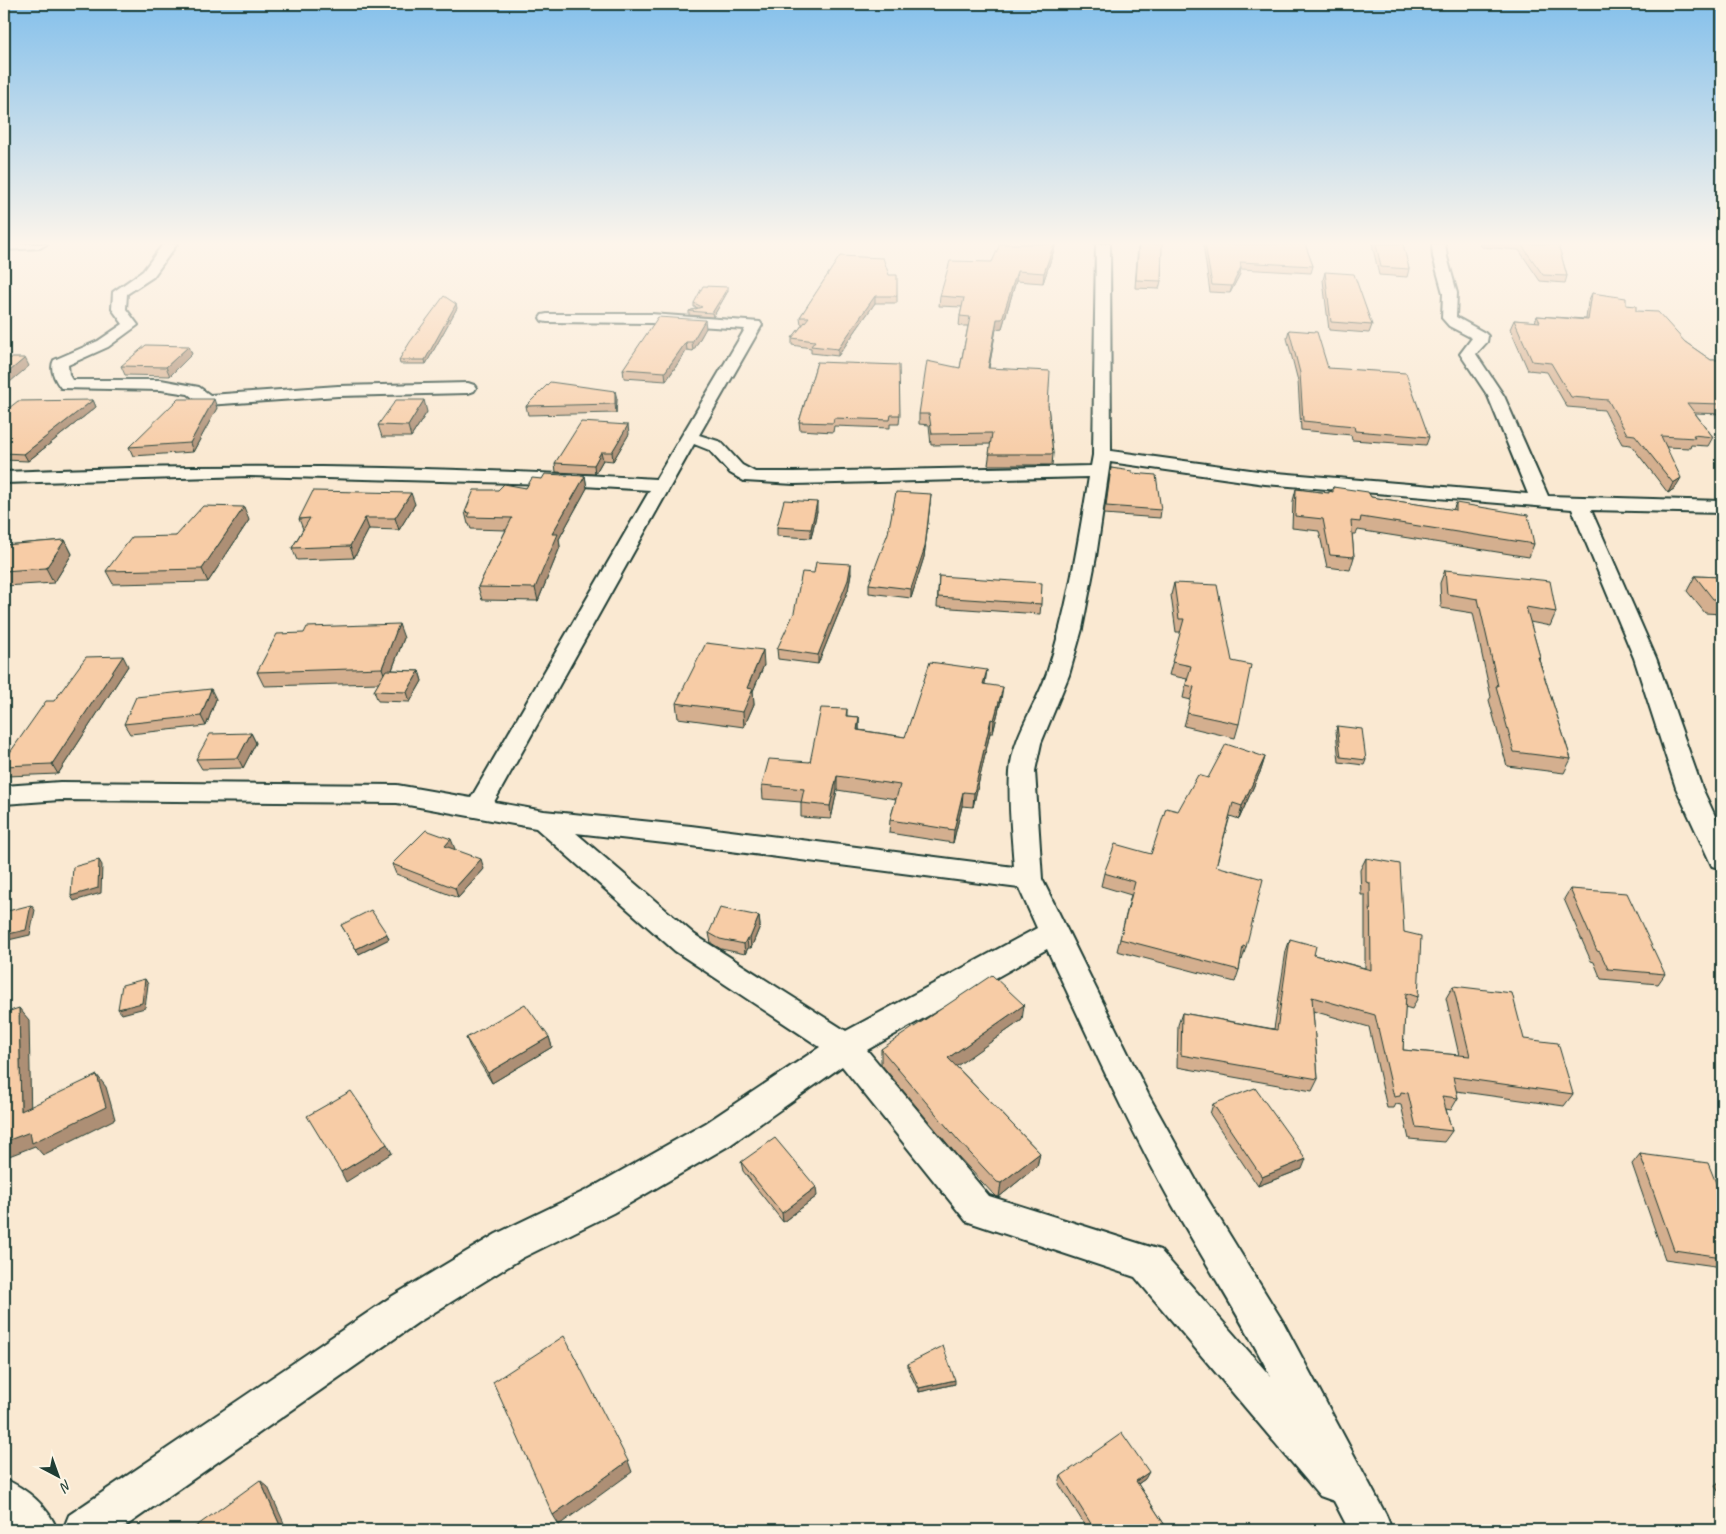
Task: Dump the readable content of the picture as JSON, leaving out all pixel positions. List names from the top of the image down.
{
  "north": "bottom right"
}
